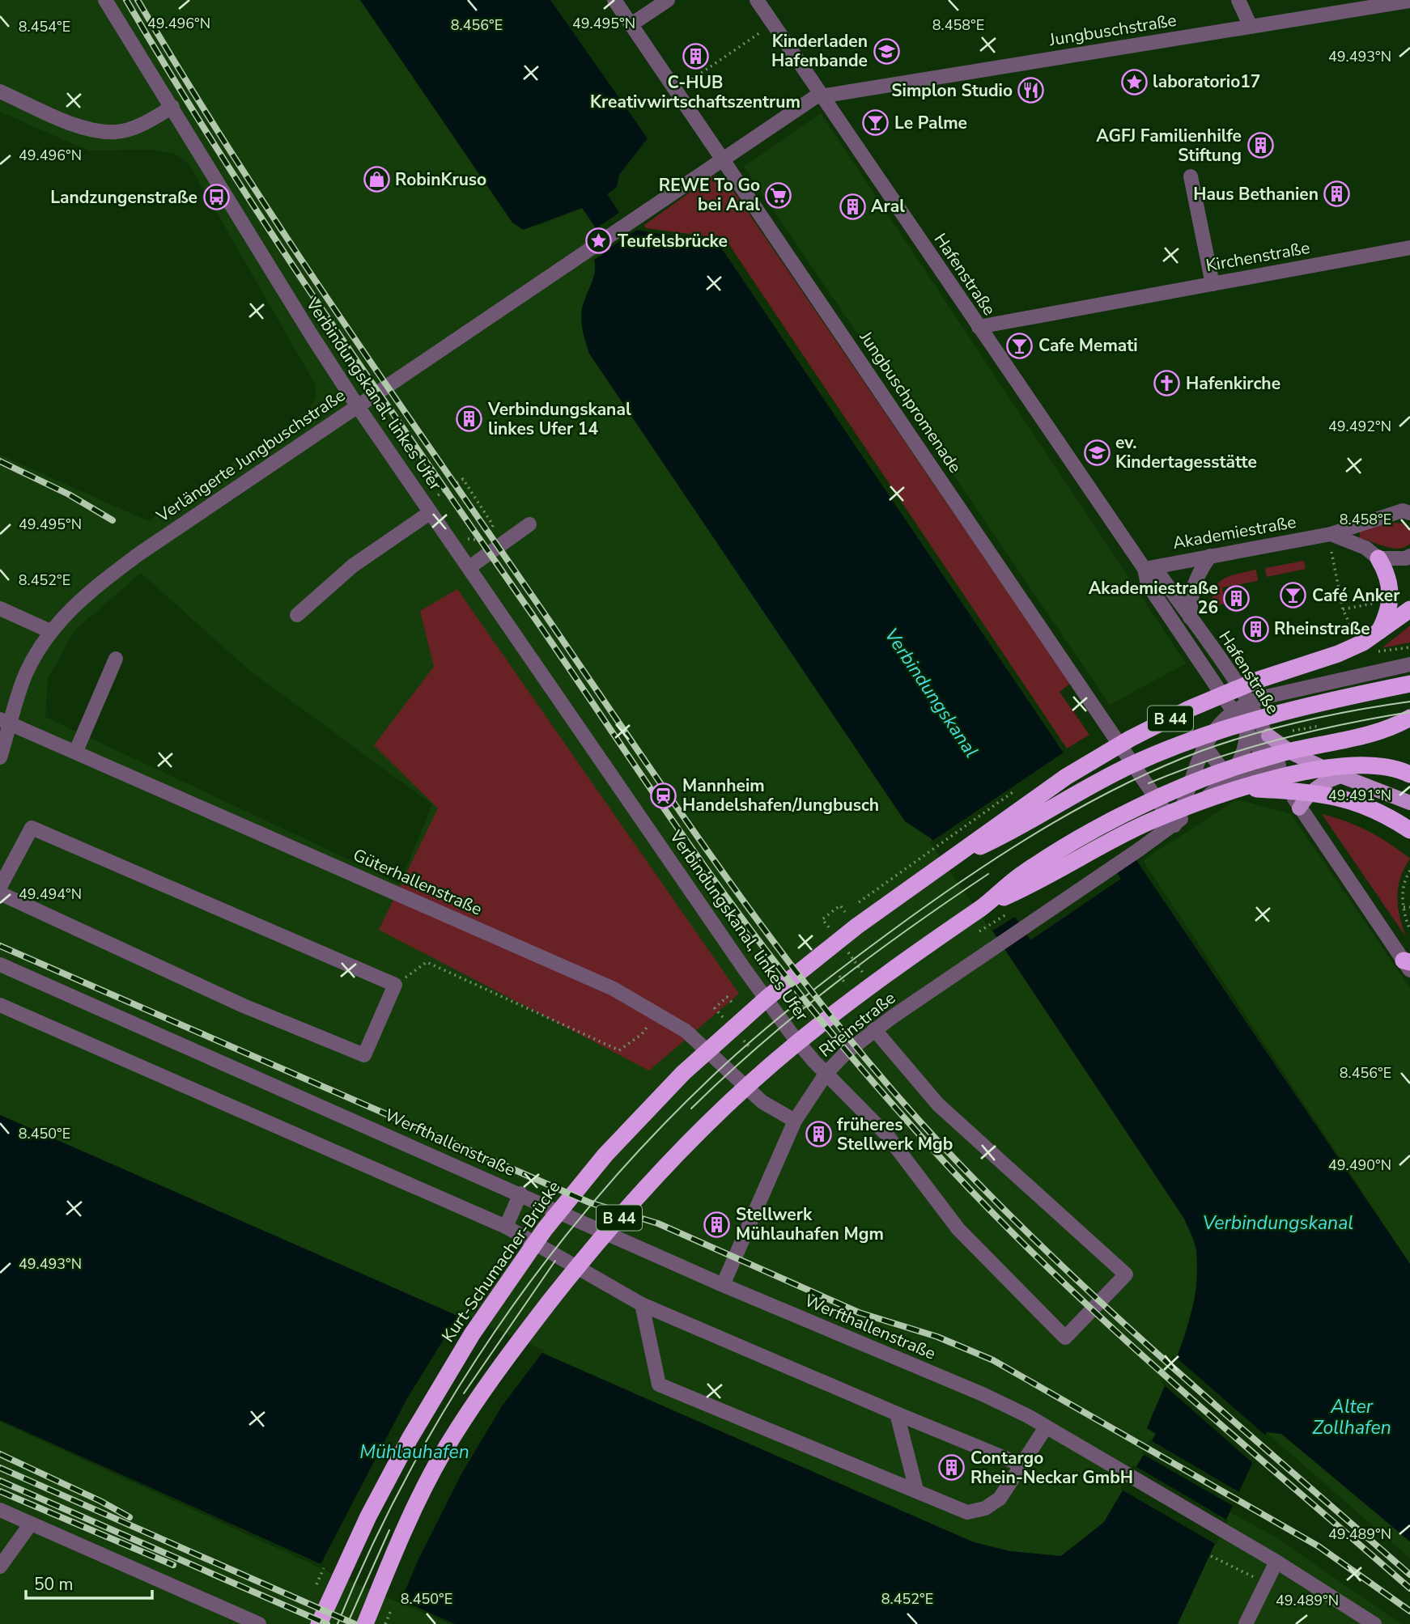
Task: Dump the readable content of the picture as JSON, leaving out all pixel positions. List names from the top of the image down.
{
  "streets": {
    "highway": ["B 44", "Kurt-Schumacher-Brücke"],
    "street": [
      "Jungbuschstraße",
      "Kirchenstraße",
      "Hafenstraße",
      "Verbindungskanal, linkes Ufer",
      "Jungbuschpromenade",
      "Verlängerte Jungbuschstraße",
      "Akademiestraße",
      "Güterhallenstraße",
      "Rheinstraße",
      "Werfthallenstraße"
    ]
  },
  "crossings": [
    ["Jungbuschstraße", "Hafenstraße"],
    ["Jungbuschstraße", "Verlängerte Jungbuschstraße"],
    ["Kirchenstraße", "Hafenstraße"],
    ["Hafenstraße", "Verlängerte Jungbuschstraße"],
    ["Hafenstraße", "Akademiestraße"],
    ["Verbindungskanal, linkes Ufer", "Verlängerte Jungbuschstraße"],
    ["Verbindungskanal, linkes Ufer", "Rheinstraße"],
    ["Jungbuschpromenade", "Verlängerte Jungbuschstraße"],
    ["Jungbuschpromenade", "Rheinstraße"],
    ["Verlängerte Jungbuschstraße", "Güterhallenstraße"],
    ["B 44", "Kurt-Schumacher-Brücke"],
    ["Güterhallenstraße", "Rheinstraße"],
    ["Rheinstraße", "Werfthallenstraße"]
  ],
  "water": ["Verbindungskanal", "Alter Zollhafen", "Mühlauhafen"],
  "places": {
    "school or university": ["Kinderladen Hafenbande", "ev. Kindertagesstätte"],
    "building": [
      "C-HUB Kreativwirtschaftszentrum",
      "AGFJ Familienhilfe Stiftung",
      "Haus Bethanien",
      "Aral",
      "Verbindungskanal linkes Ufer 14",
      "Akademiestraße 26",
      "Rheinstraße",
      "früheres Stellwerk Mgb",
      "Stellwerk Mühlauhafen Mgm",
      "Contargo Rhein-Neckar GmbH"
    ],
    "place": ["laboratorio17", "Teufelsbrücke"],
    "restaurant": ["Simplon Studio"],
    "bar": ["Le Palme", "Cafe Memati", "Café Anker"],
    "shop": ["RobinKruso"],
    "supermarket": ["REWE To Go bei Aral"],
    "bus stop": ["Landzungenstraße"],
    "church": ["Hafenkirche"],
    "station": ["Mannheim Handelshafen/Jungbusch"]
  },
  "scale_bar": "50 m",
  "coordinates": [
    "49.496°N",
    "49.495°N",
    "8.456°E",
    "8.458°E",
    "8.454°E",
    "49.493°N",
    "49.492°N",
    "8.452°E",
    "49.491°N",
    "49.494°N",
    "8.450°E",
    "49.490°N",
    "49.489°N"
  ]
}
